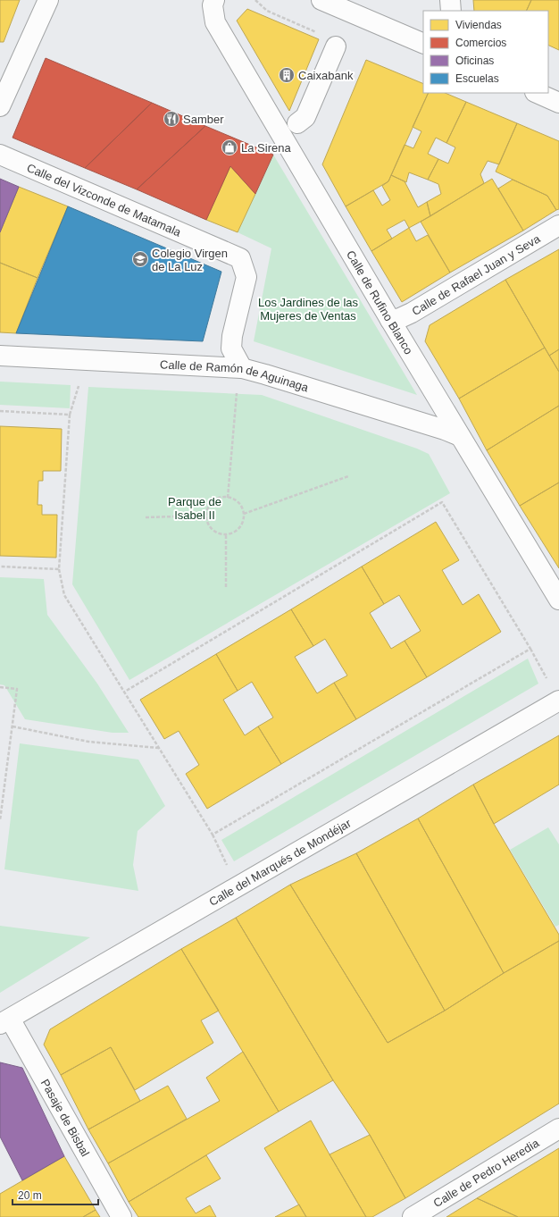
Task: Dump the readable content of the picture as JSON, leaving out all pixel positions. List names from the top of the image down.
{
  "streets": {
    "street": [
      "Calle del Vizconde de Matamala",
      "Calle de Rafael Juan y Seva",
      "Calle de Rufino Blanco",
      "Calle de Ramón de Aguinaga",
      "Calle del Marqués de Mondéjar",
      "Pasaje de Bisbal",
      "Calle de Pedro Heredia"
    ]
  },
  "crossings": [
    ["Calle del Vizconde de Matamala", "Calle de Ramón de Aguinaga"],
    ["Calle de Rafael Juan y Seva", "Calle de Rufino Blanco"],
    ["Calle de Rufino Blanco", "Calle de Ramón de Aguinaga"],
    ["Calle del Marqués de Mondéjar", "Pasaje de Bisbal"]
  ],
  "parks": ["Los Jardines de las Mujeres de Ventas", "Parque de Isabel II"],
  "places": {
    "building": ["Caixabank"],
    "restaurant": ["Samber"],
    "shop": ["La Sirena"],
    "school or university": ["Colegio Virgen de La Luz"]
  },
  "legend": [
    "Viviendas",
    "Comercios",
    "Oficinas",
    "Escuelas"
  ],
  "scale_bar": "20 m"
}
